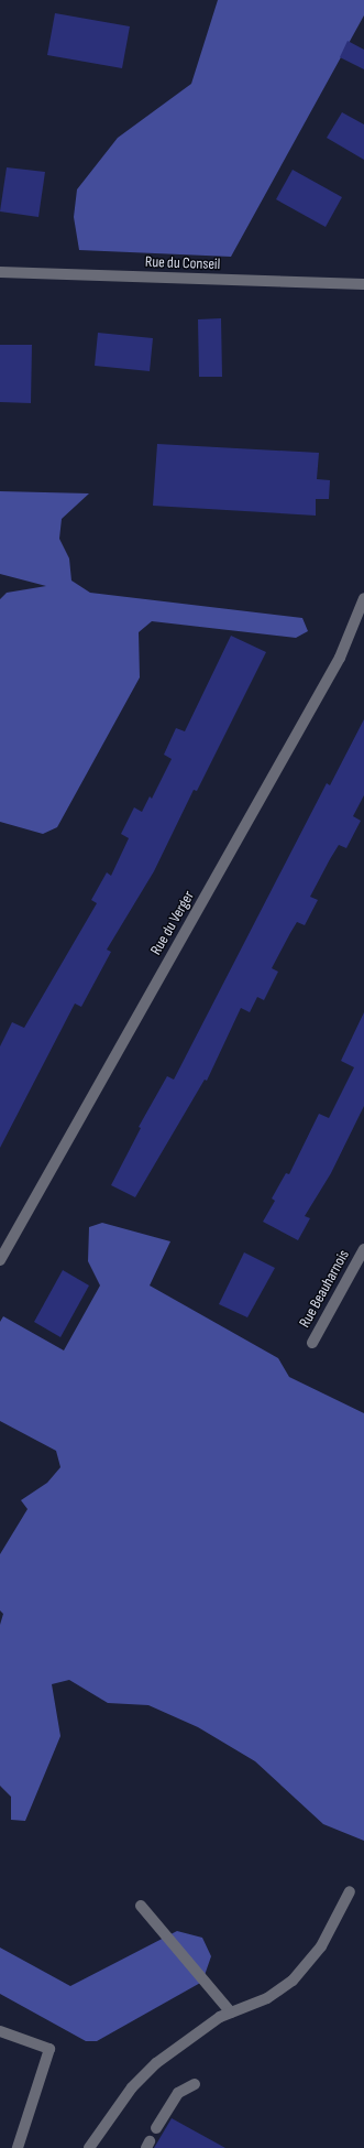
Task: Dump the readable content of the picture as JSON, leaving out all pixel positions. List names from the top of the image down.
{
  "streets": {
    "street": ["Rue du Conseil", "Rue du Verger", "Rue Beauharnois"]
  }
}
